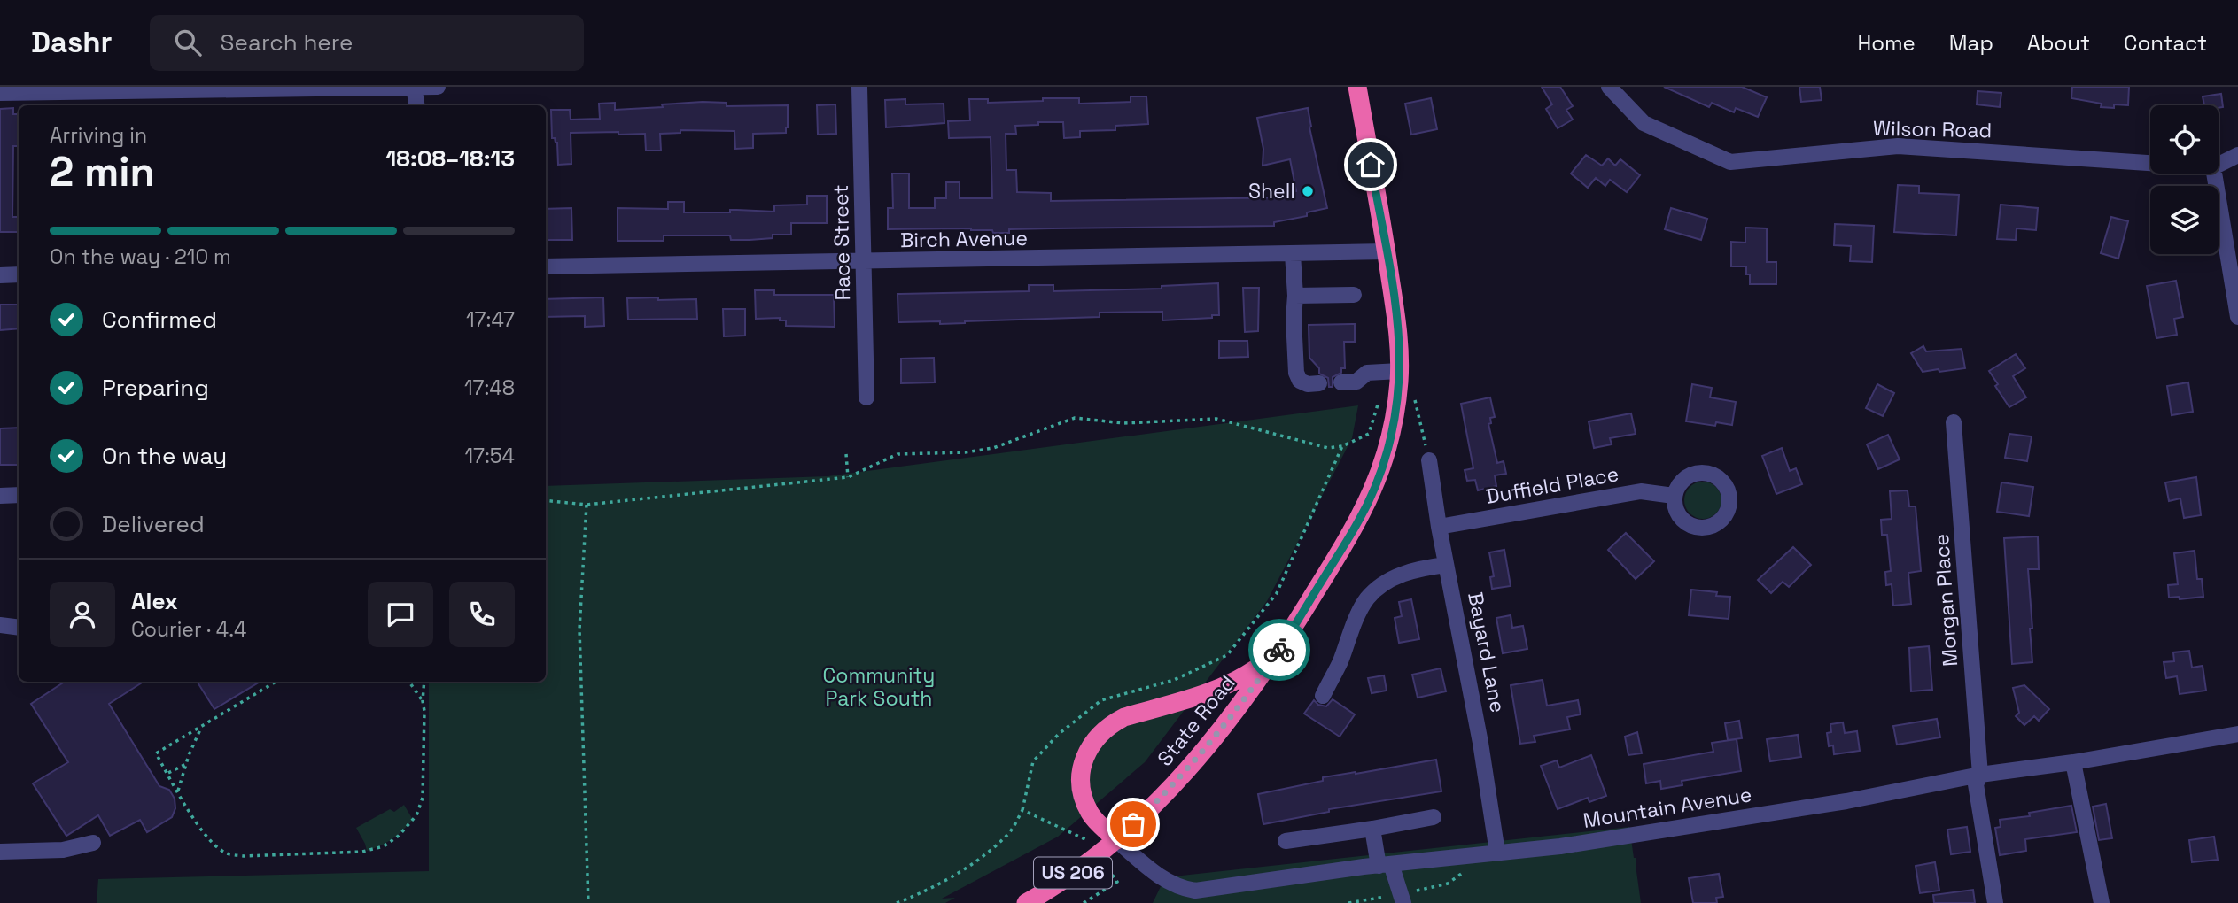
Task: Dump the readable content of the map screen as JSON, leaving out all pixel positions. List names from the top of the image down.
{
  "streets": {
    "highway": ["State Road", "US 206"],
    "street": [
      "Wilson Road",
      "Birch Avenue",
      "Race Street",
      "Duffield Place",
      "Morgan Place",
      "Bayard Lane",
      "Mountain Avenue"
    ]
  },
  "crossings": [
    ["Birch Avenue", "Race Street"],
    ["Birch Avenue", "State Road"],
    ["Birch Avenue", "US 206"],
    ["Duffield Place", "Bayard Lane"],
    ["Morgan Place", "Mountain Avenue"],
    ["Bayard Lane", "Mountain Avenue"],
    ["State Road", "Mountain Avenue"],
    ["State Road", "US 206"]
  ],
  "parks": ["Community Park South"],
  "places": ["Shell"],
  "page": {
    "header": "Dashr",
    "search": "Search here",
    "nav": [
      "Home",
      "Map",
      "About",
      "Contact"
    ],
    "heading": ["2 min", "Arriving in", "18:08–18:13"],
    "panel": ["Alex", "Courier · 4.4"],
    "bar": "On the way · 210 m",
    "list": [
      ["Confirmed", "17:47"],
      ["Preparing", "17:48"],
      ["On the way", "17:54"],
      "Delivered"
    ]
  }
}
